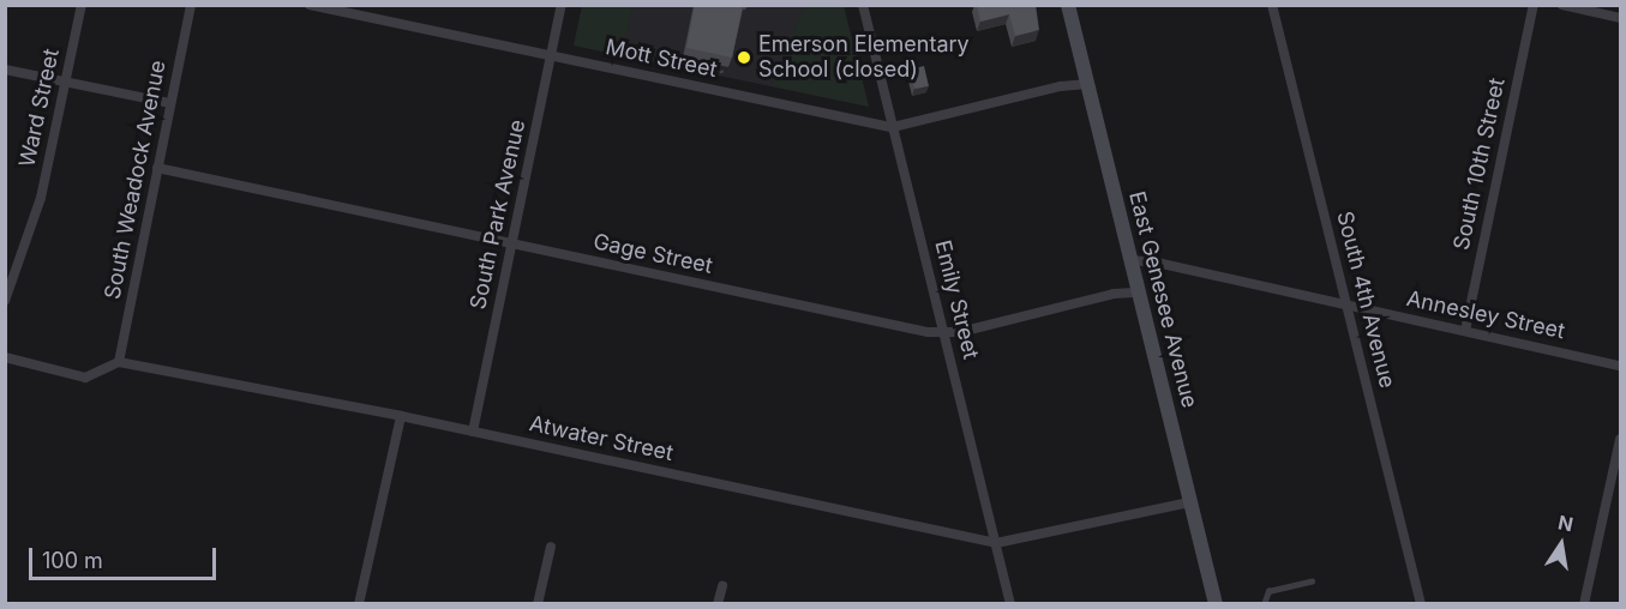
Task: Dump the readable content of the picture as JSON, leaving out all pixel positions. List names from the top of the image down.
{
  "streets": {
    "main road": ["East Genesee Avenue"],
    "street": [
      "Mott Street",
      "Ward Street",
      "South 10th Street",
      "South Weadock Avenue",
      "South Park Avenue",
      "Gage Street",
      "Emily Street",
      "South 4th Avenue",
      "Annesley Street",
      "Atwater Street"
    ]
  },
  "crossings": [
    ["Mott Street", "South Park Avenue"],
    ["Mott Street", "Emily Street"],
    ["Mott Street", "East Genesee Avenue"],
    ["South 10th Street", "Annesley Street"],
    ["South Weadock Avenue", "Gage Street"],
    ["South Weadock Avenue", "Atwater Street"],
    ["South Park Avenue", "Gage Street"],
    ["South Park Avenue", "Atwater Street"],
    ["Gage Street", "Emily Street"],
    ["Gage Street", "East Genesee Avenue"],
    ["Emily Street", "Atwater Street"],
    ["East Genesee Avenue", "Annesley Street"],
    ["East Genesee Avenue", "Atwater Street"],
    ["South 4th Avenue", "Annesley Street"]
  ],
  "places": ["Emerson Elementary School (closed)"],
  "scale_bar": "100 m",
  "north": "top"
}
